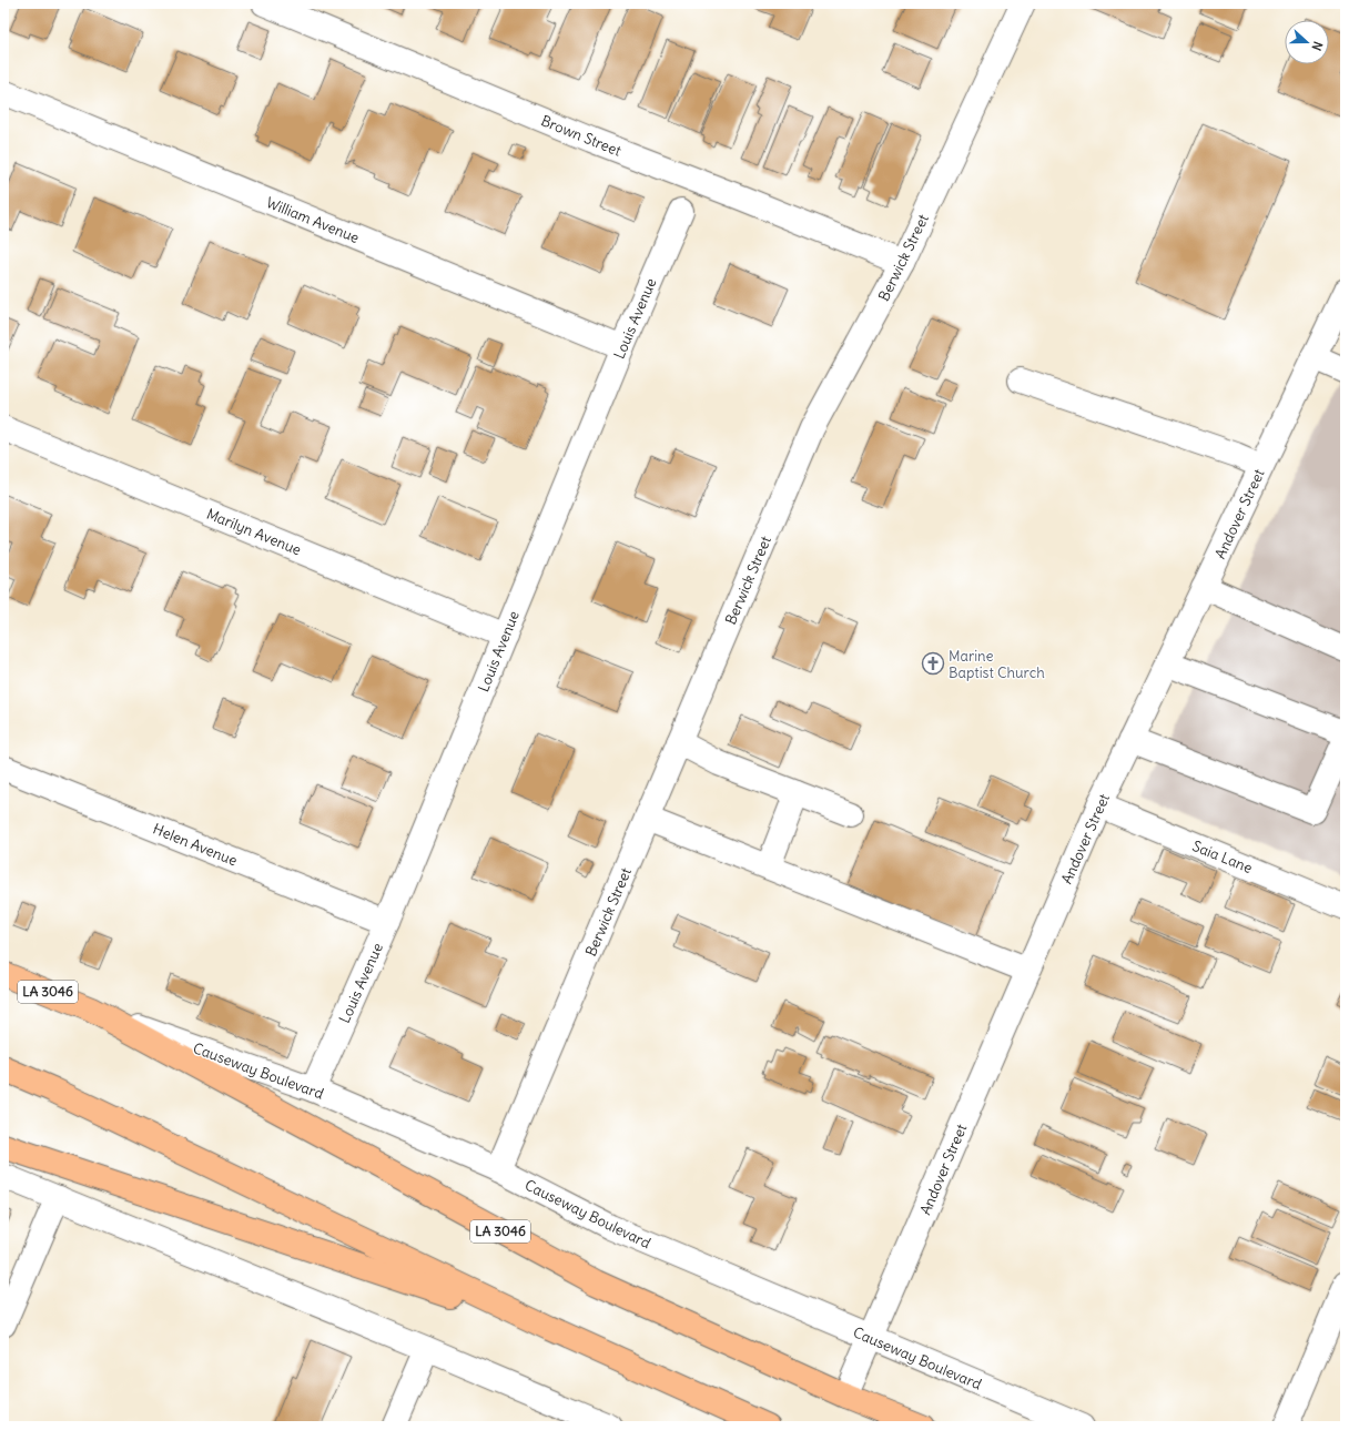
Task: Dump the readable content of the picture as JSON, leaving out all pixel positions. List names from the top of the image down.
{
  "streets": {
    "highway": ["LA 3046", "Causeway Boulevard"],
    "street": [
      "Brown Street",
      "William Avenue",
      "Berwick Street",
      "Louis Avenue",
      "Andover Street",
      "Marilyn Avenue",
      "Helen Avenue",
      "Saia Lane"
    ]
  },
  "crossings": [
    ["Brown Street", "Berwick Street"],
    ["William Avenue", "Louis Avenue"],
    ["Berwick Street", "Causeway Boulevard"],
    ["Louis Avenue", "Marilyn Avenue"],
    ["Louis Avenue", "Helen Avenue"],
    ["Louis Avenue", "Causeway Boulevard"],
    ["Andover Street", "Saia Lane"],
    ["Andover Street", "Causeway Boulevard"]
  ],
  "places": {
    "church": ["Marine Baptist Church"]
  },
  "north": "right"
}
